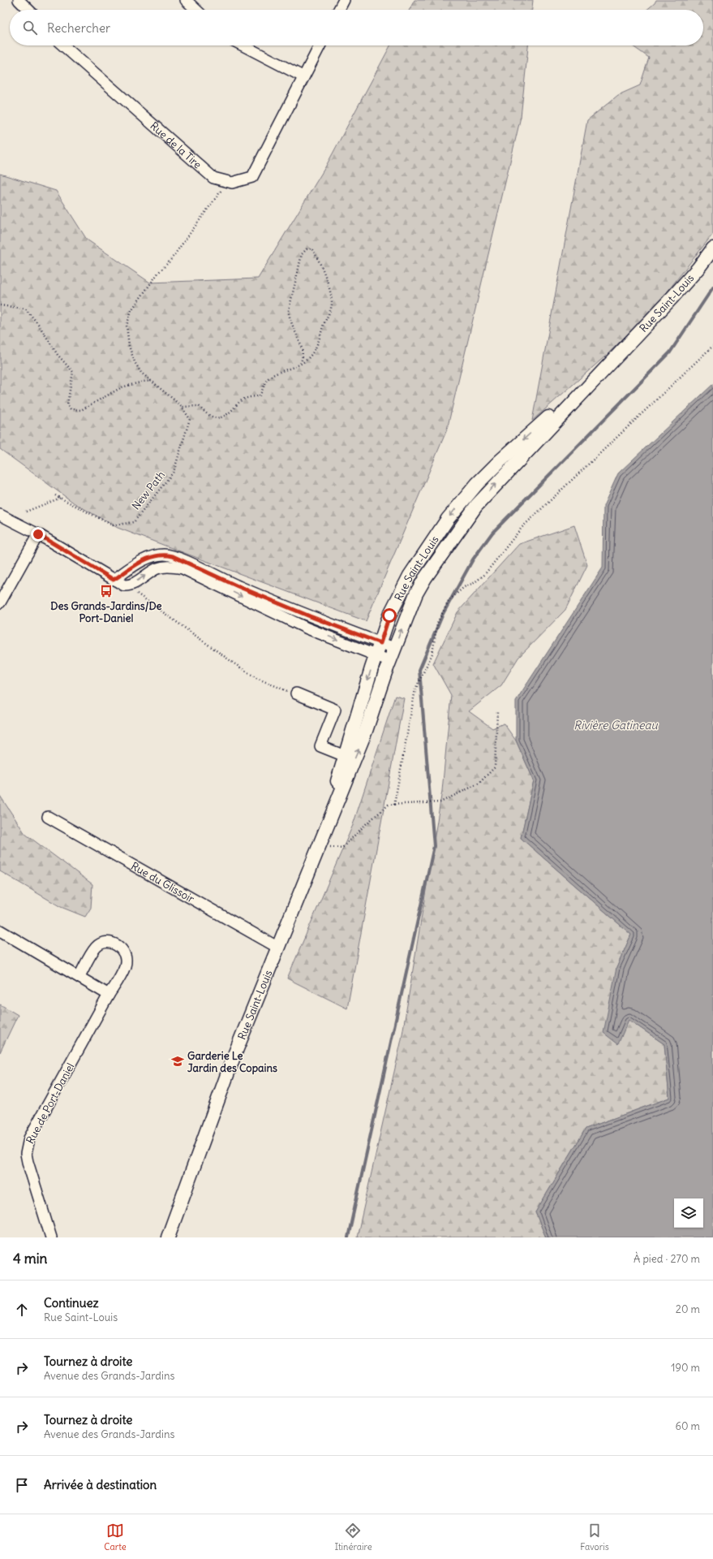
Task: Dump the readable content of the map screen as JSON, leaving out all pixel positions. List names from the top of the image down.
{
  "streets": {
    "main road": ["Rue Saint-Louis"],
    "street": ["Rue de la Tire", "Rue du Glissoir", "Rue de Port-Daniel"],
    "path": ["New Path"]
  },
  "crossings": [
    ["Rue Saint-Louis", "Rue du Glissoir"]
  ],
  "water": ["Rivière Gatineau"],
  "places": {
    "bus stop": ["Des Grands-Jardins/De Port-Daniel"],
    "school or university": ["Garderie Le Jardin des Copains"]
  },
  "page": {
    "search": "Rechercher",
    "heading": ["4 min", "À pied · 270 m"],
    "list": [
      ["Continuez", "Rue Saint-Louis", "20 m"],
      ["Tournez à droite", "Avenue des Grands-Jardins", "190 m"],
      ["Tournez à droite", "Avenue des Grands-Jardins", "60 m"],
      "Arrivée à destination"
    ],
    "nav": ["Carte", "Itinéraire", "Favoris"]
  }
}
